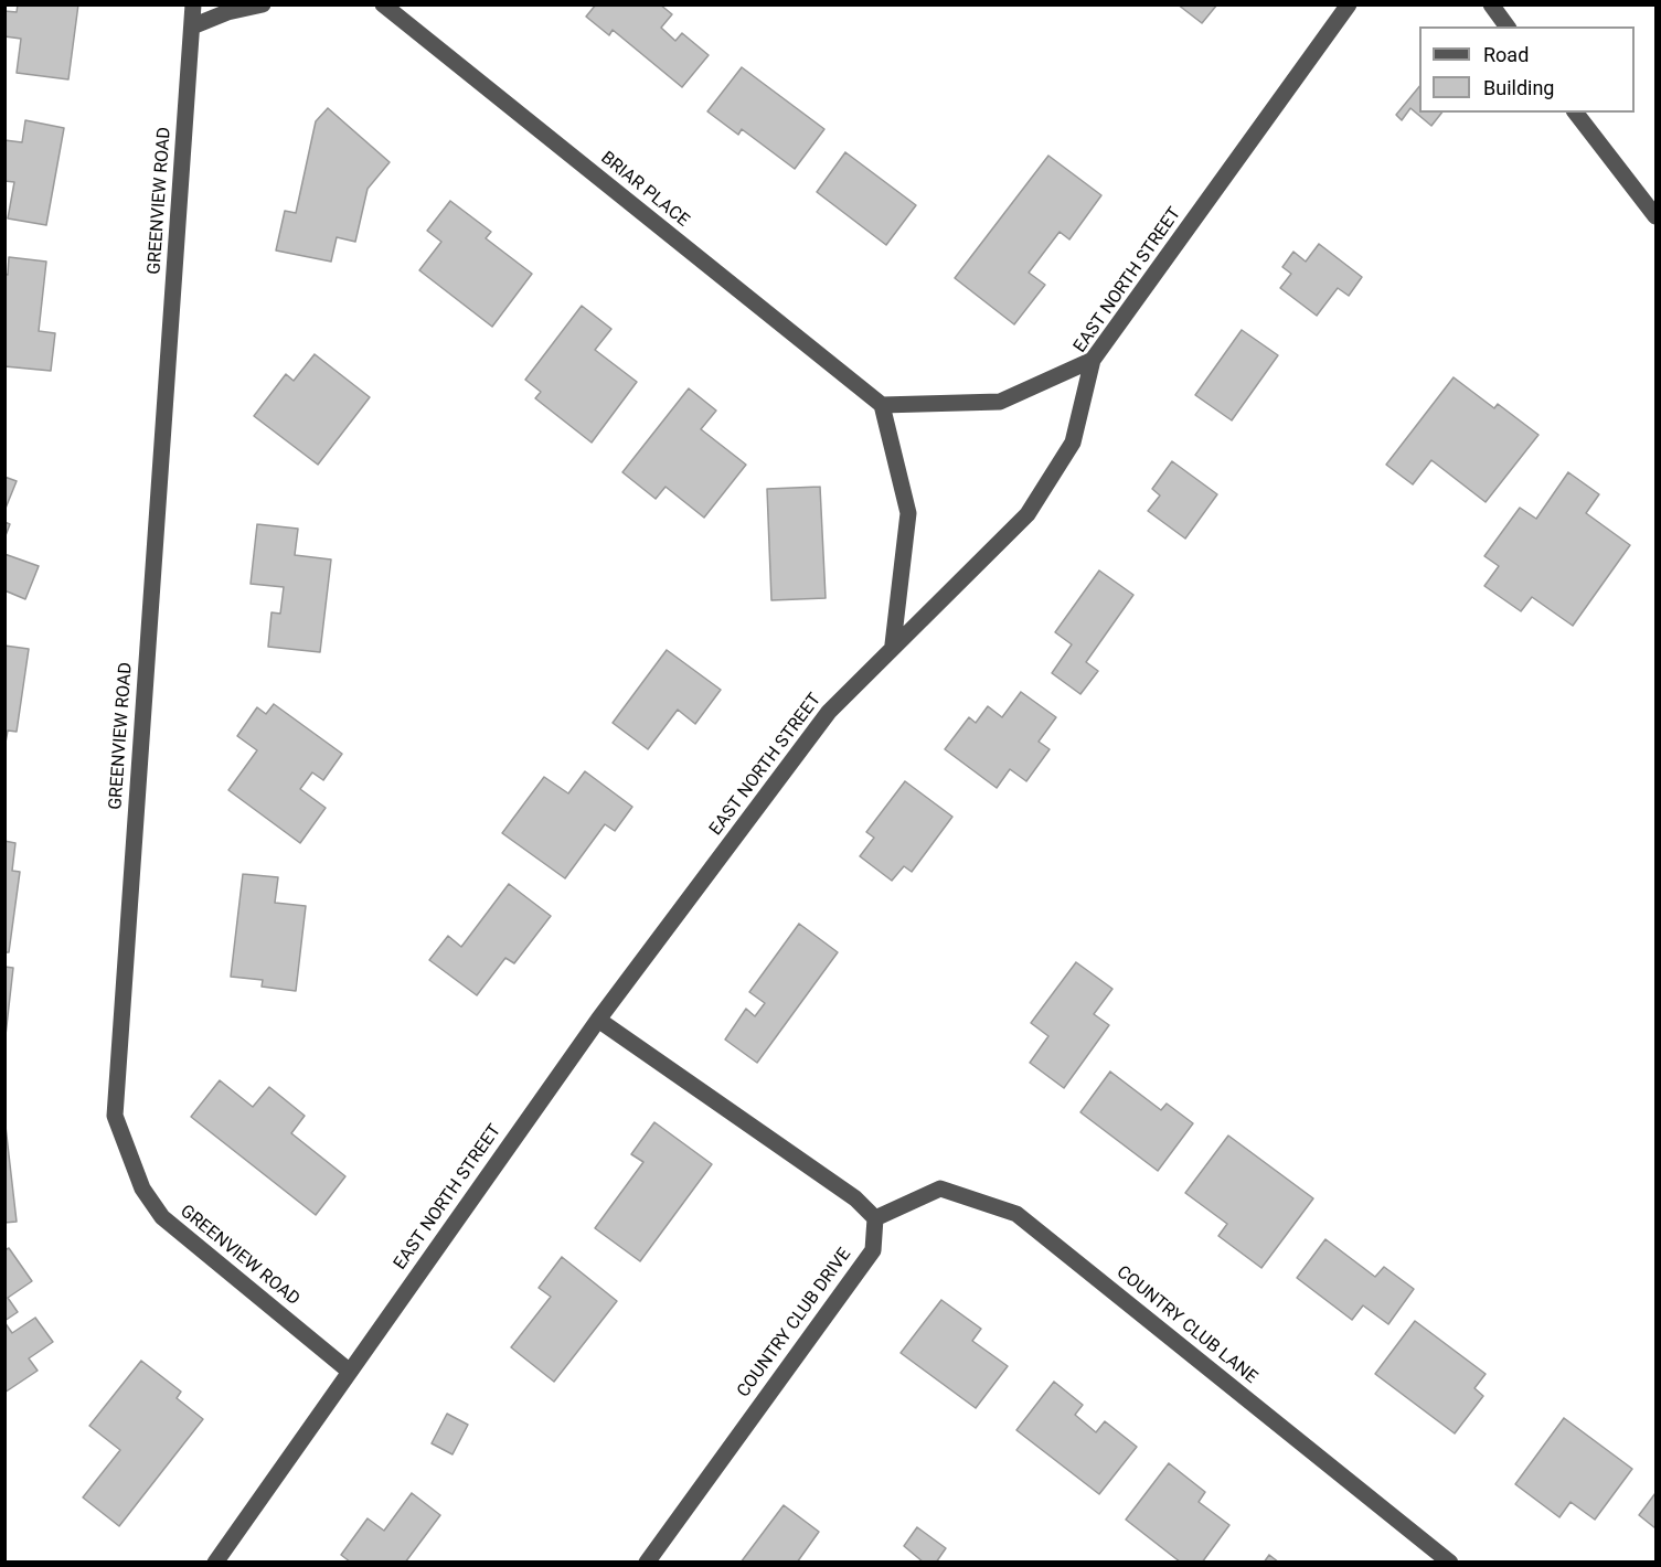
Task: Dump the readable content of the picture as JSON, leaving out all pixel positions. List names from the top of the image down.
{
  "streets": {
    "street": [
      "BRIAR PLACE",
      "GREENVIEW ROAD",
      "EAST NORTH STREET",
      "COUNTRY CLUB DRIVE",
      "COUNTRY CLUB LANE"
    ]
  },
  "crossings": [
    ["GREENVIEW ROAD", "EAST NORTH STREET"],
    ["COUNTRY CLUB DRIVE", "COUNTRY CLUB LANE"]
  ],
  "legend": ["Road", "Building"]
}
